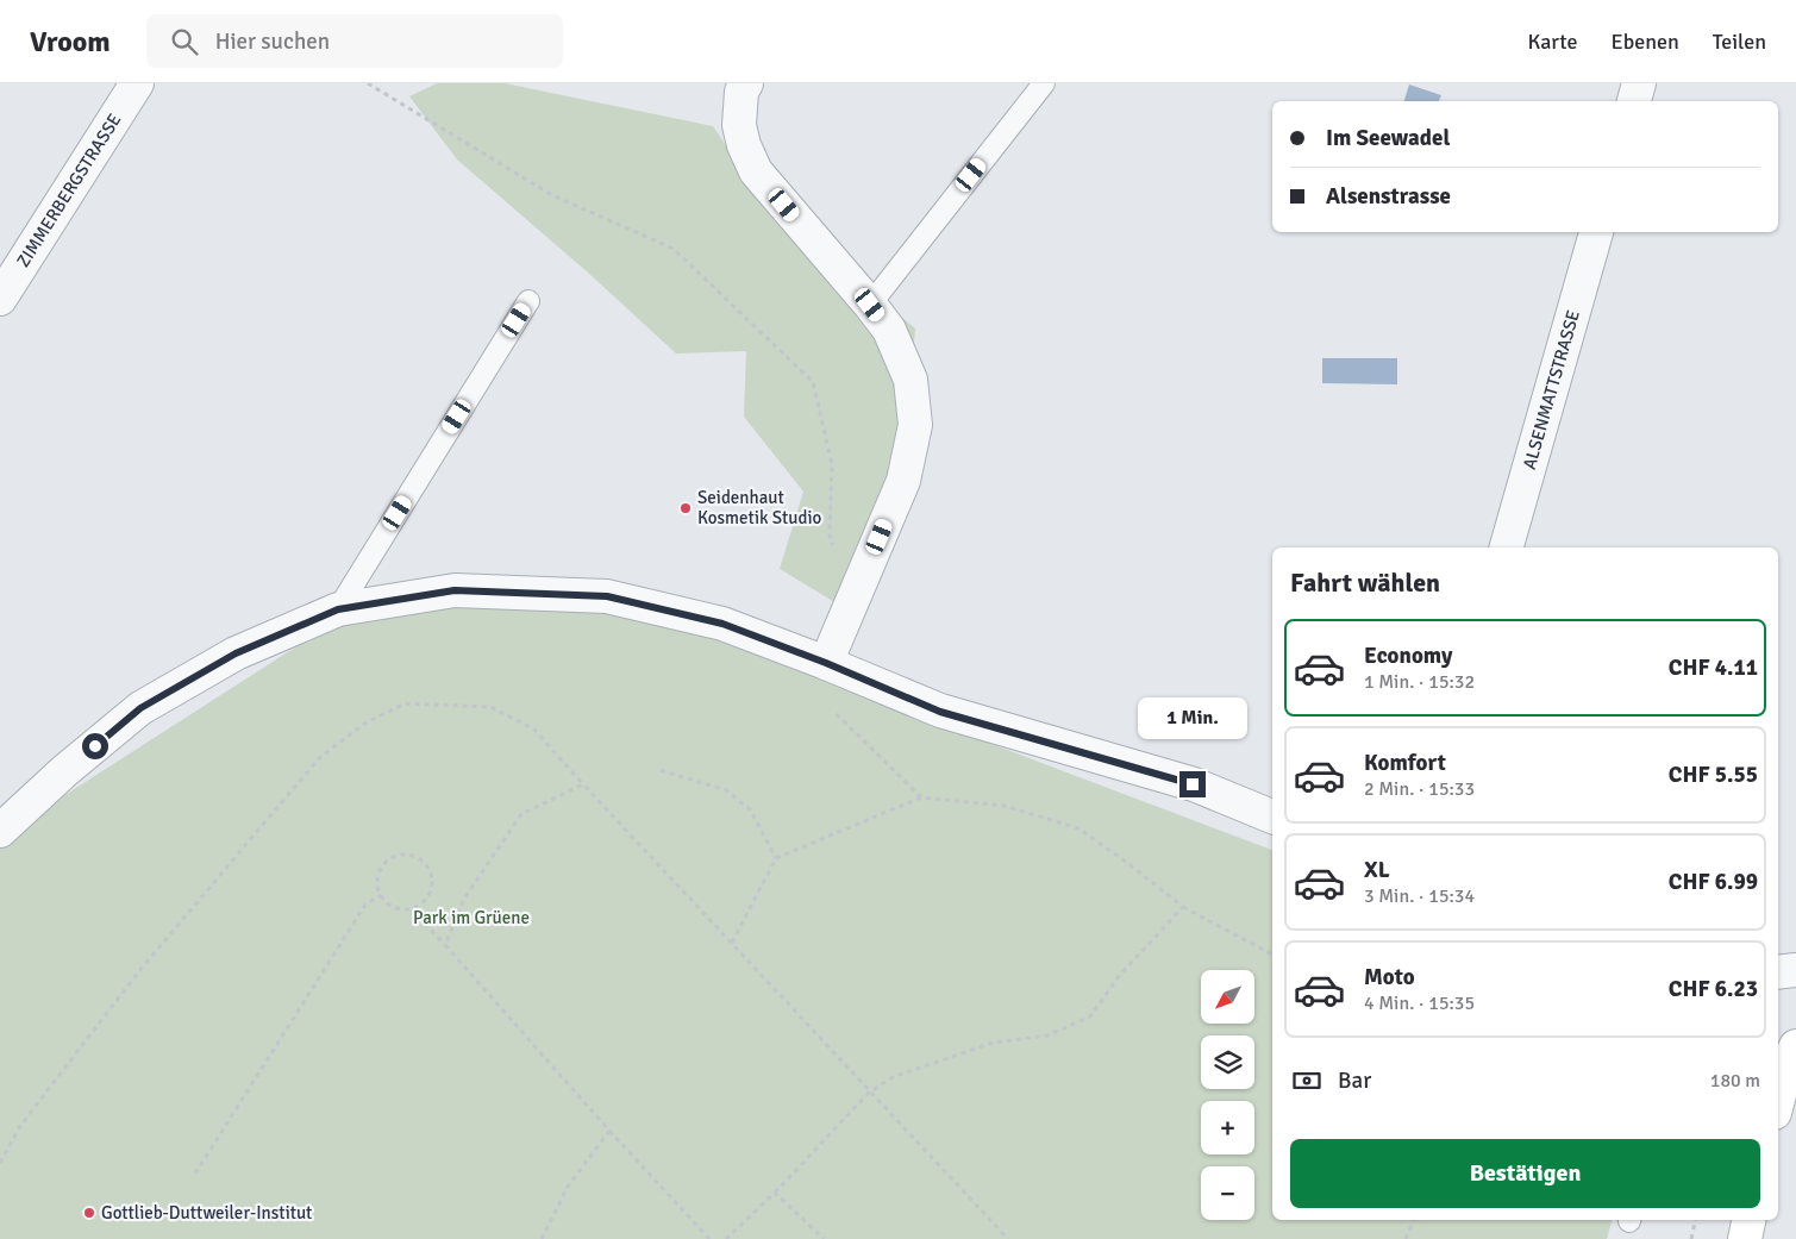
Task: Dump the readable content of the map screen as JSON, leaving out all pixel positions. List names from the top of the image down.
{
  "streets": {
    "street": ["ZIMMERBERGSTRASSE", "ALSENMATTSTRASSE"]
  },
  "parks": ["Park im Grüene"],
  "places": ["Seidenhaut Kosmetik Studio", "Gottlieb-Duttweiler-Institut"],
  "north": "bottom left",
  "page": {
    "header": "Vroom",
    "search": "Hier suchen",
    "nav": ["Karte", "Ebenen", "Teilen"],
    "banner": ["Im Seewadel", "Alsenstrasse"],
    "heading": "Fahrt wählen",
    "list": [
      {
        "name": "Economy",
        "note": "1 Min. · 15:32",
        "value": "CHF 4.11"
      },
      {
        "name": "Komfort",
        "note": "2 Min. · 15:33",
        "value": "CHF 5.55"
      },
      {
        "name": "XL",
        "note": "3 Min. · 15:34",
        "value": "CHF 6.99"
      },
      {
        "name": "Moto",
        "note": "4 Min. · 15:35",
        "value": "CHF 6.23"
      }
    ],
    "bubble": "1 Min.",
    "map_buttons": ["+", "−"],
    "pay": ["Bar", "180 m"],
    "buttons": "Bestätigen"
  }
}
